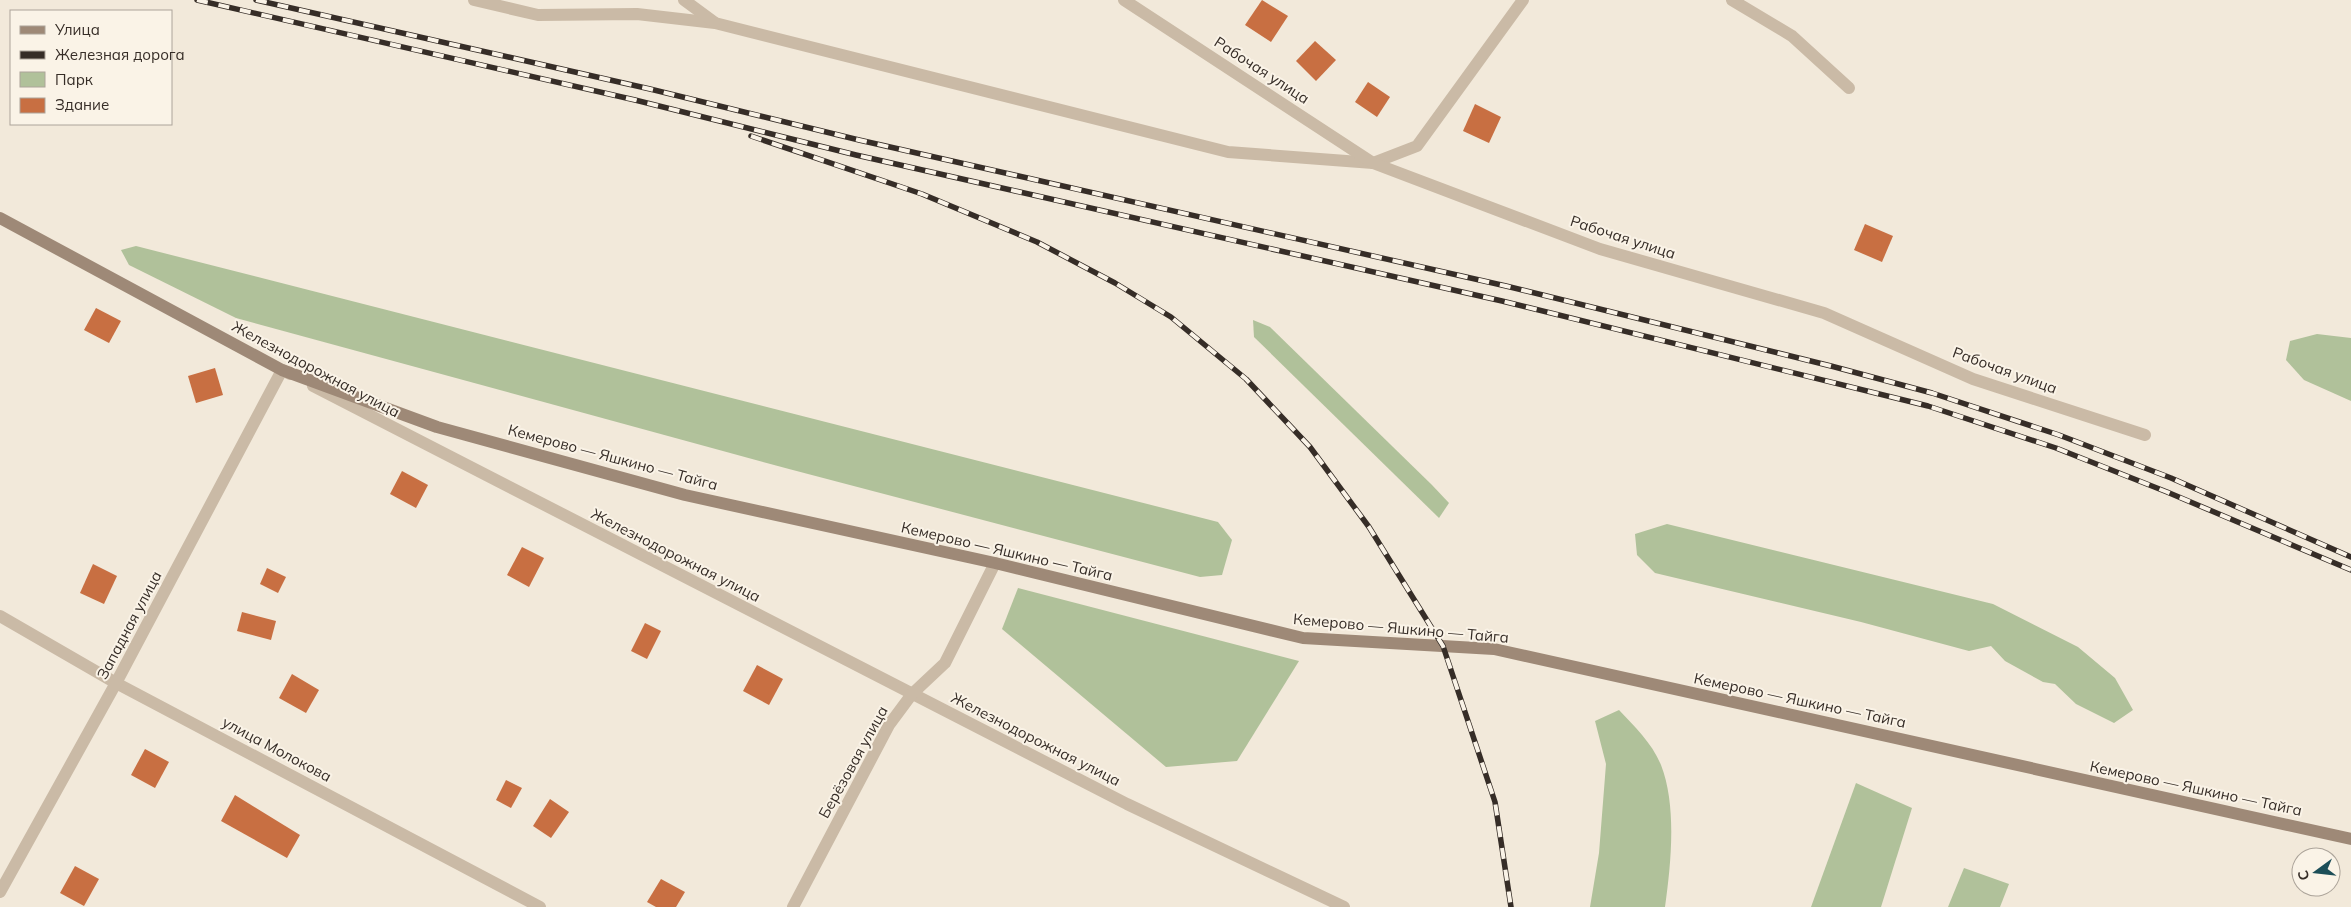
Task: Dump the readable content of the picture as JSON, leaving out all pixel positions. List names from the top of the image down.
{
  "streets": {
    "main road": ["Железнодорожная улица", "Кемерово — Яшкино — Тайга"],
    "street": [
      "Рабочая улица",
      "Западная улица",
      "улица Молокова",
      "Берёзовая улица"
    ]
  },
  "crossings": [
    ["Железнодорожная улица", "Кемерово — Яшкино — Тайга"],
    ["Железнодорожная улица", "Западная улица"],
    ["Железнодорожная улица", "Берёзовая улица"],
    ["Кемерово — Яшкино — Тайга", "Западная улица"],
    ["Кемерово — Яшкино — Тайга", "Берёзовая улица"],
    ["Западная улица", "улица Молокова"]
  ],
  "legend": [
    "Улица",
    "Железная дорога",
    "Парк",
    "Здание"
  ],
  "north": "left"
}
